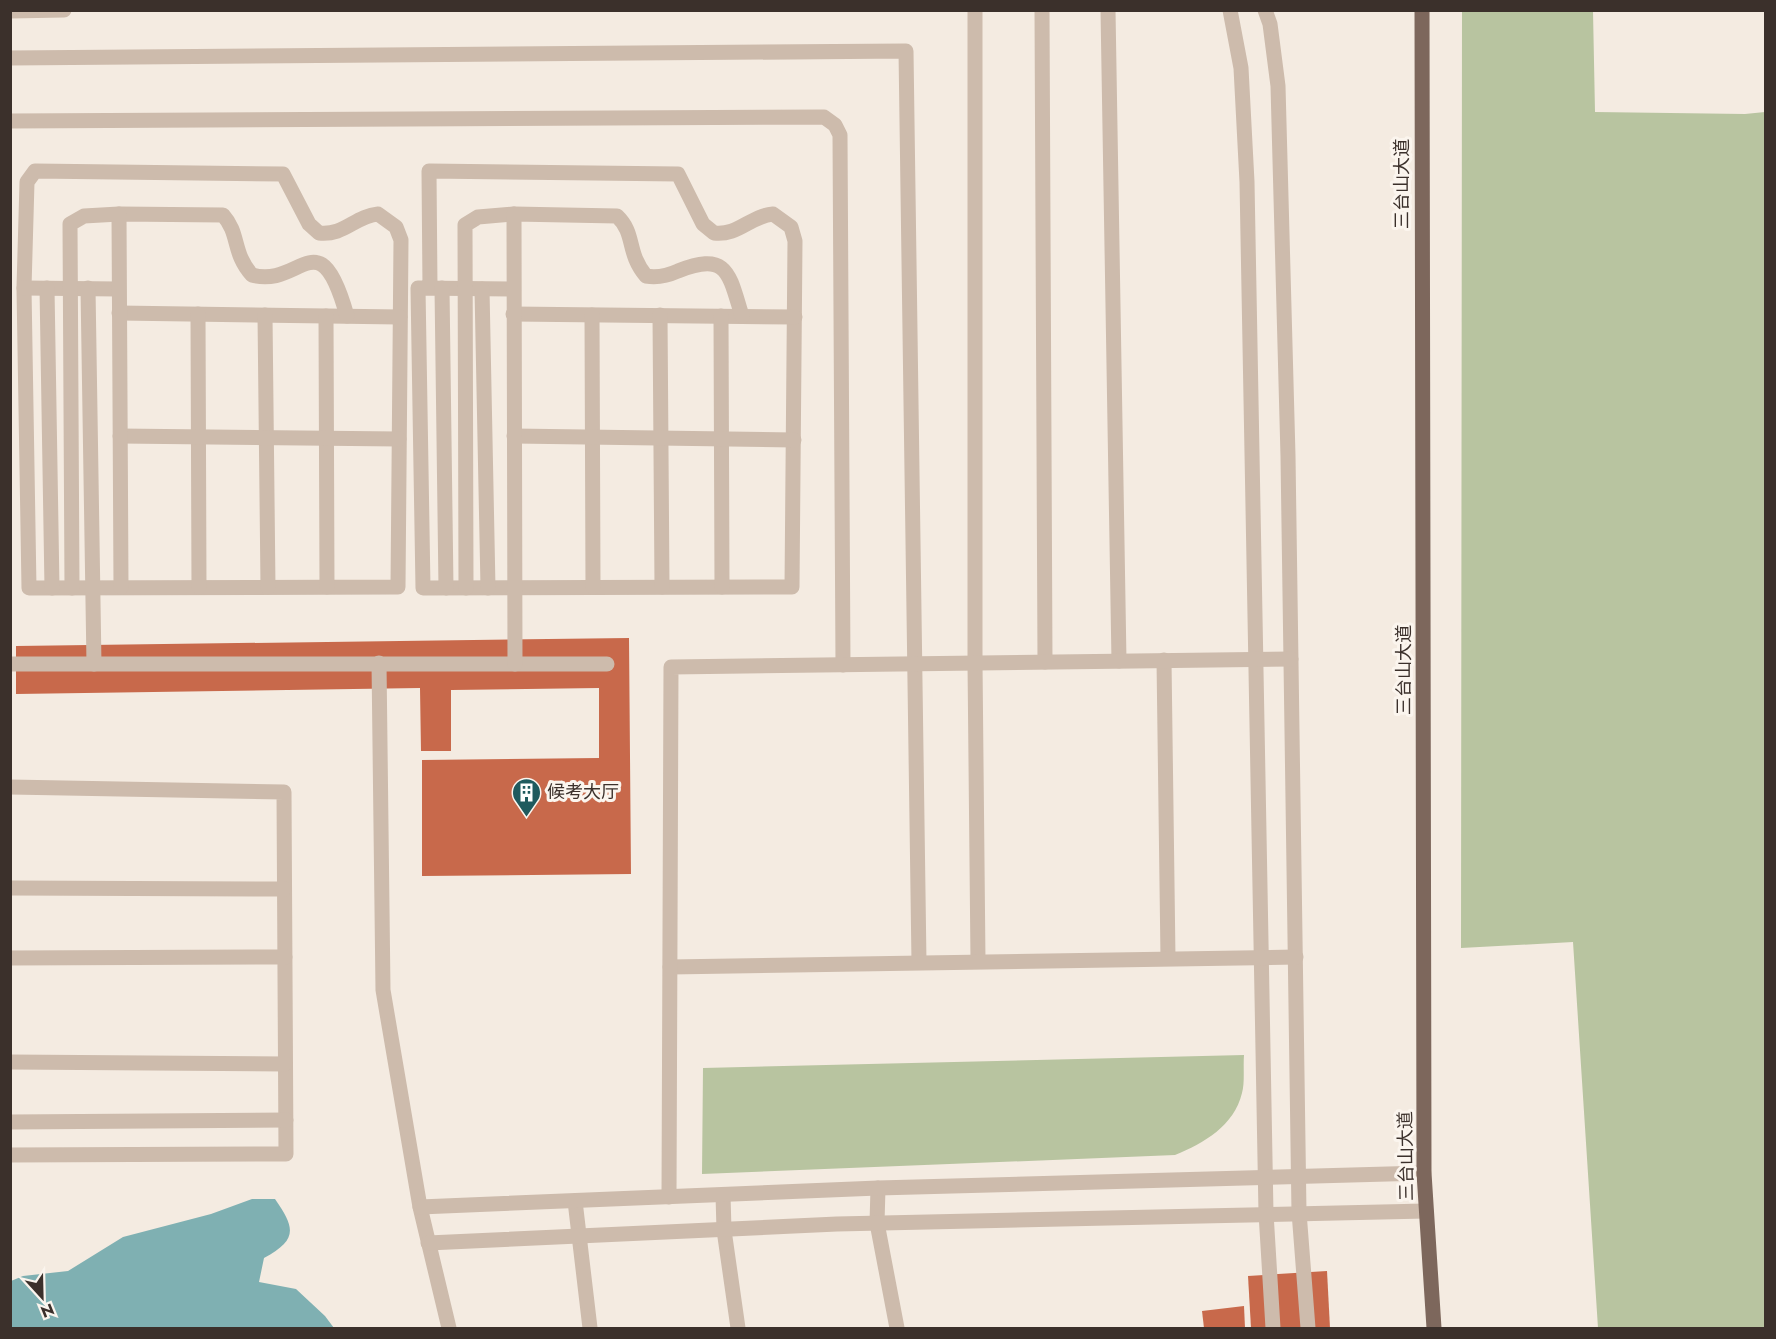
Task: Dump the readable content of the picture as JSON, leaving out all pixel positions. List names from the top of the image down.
{
  "streets": {
    "main road": ["三台山大道"]
  },
  "places": {
    "building": ["候考大厅"]
  },
  "north": "bottom"
}
